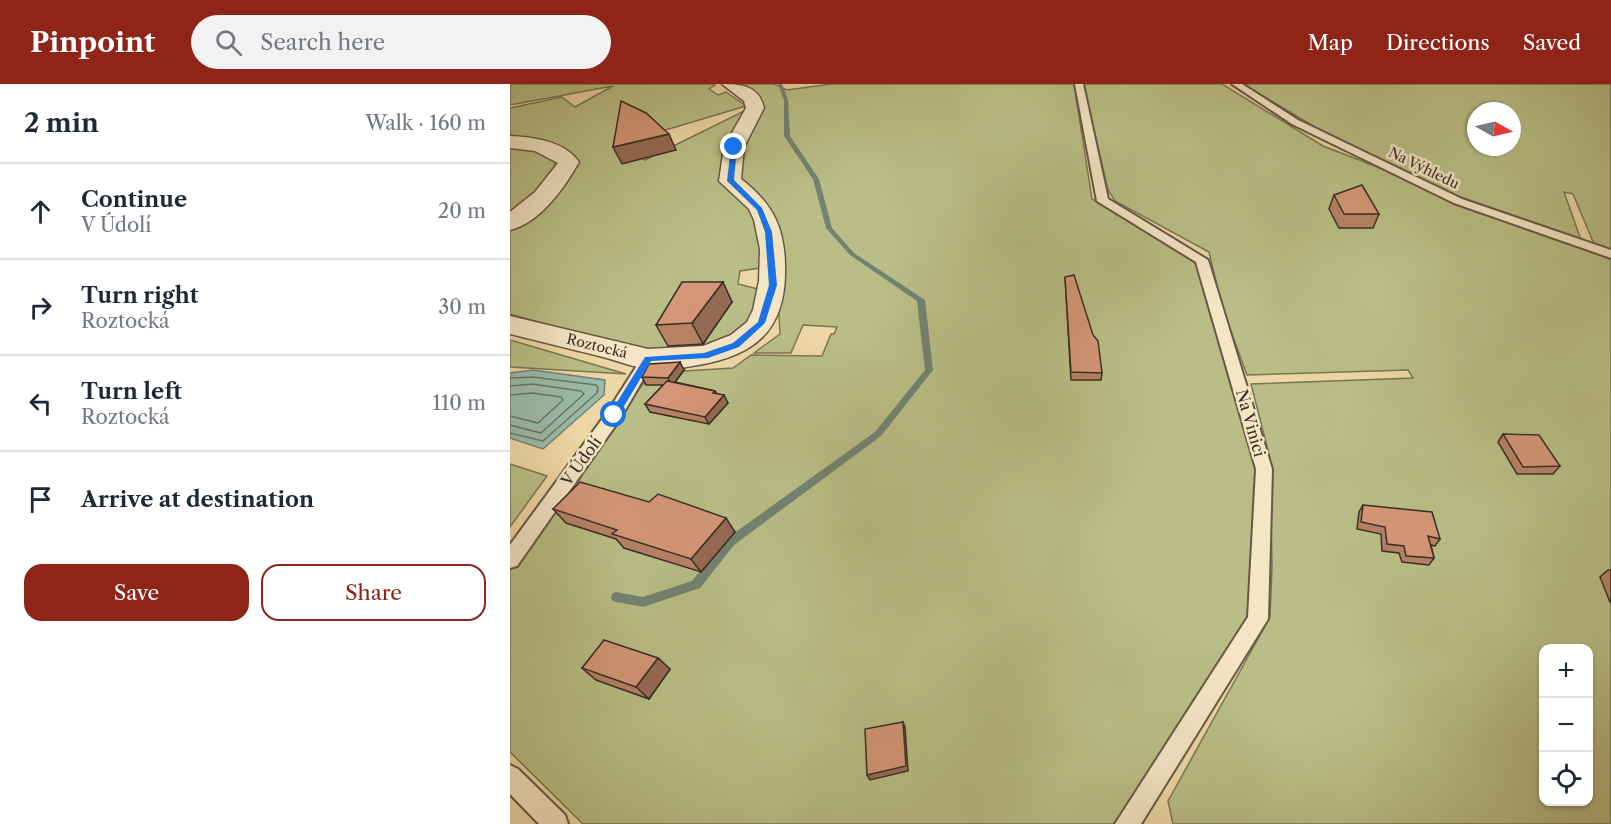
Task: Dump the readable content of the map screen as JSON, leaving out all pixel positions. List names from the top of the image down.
{
  "streets": {
    "street": ["Roztocká"],
    "lane": ["Na Výhledu", "Na Vinici", "V Údolí"]
  },
  "crossings": [
    ["Roztocká", "V Údolí"]
  ],
  "north": "right",
  "page": {
    "header": "Pinpoint",
    "search": "Search here",
    "nav": ["Map", "Directions", "Saved"],
    "heading": ["2 min", "Walk · 160 m"],
    "list": [
      ["Continue", "V Údolí", "20 m"],
      ["Turn right", "Roztocká", "30 m"],
      ["Turn left", "Roztocká", "110 m"],
      "Arrive at destination"
    ],
    "buttons": ["Save", "Share"],
    "map_buttons": ["+", "−"]
  }
}
